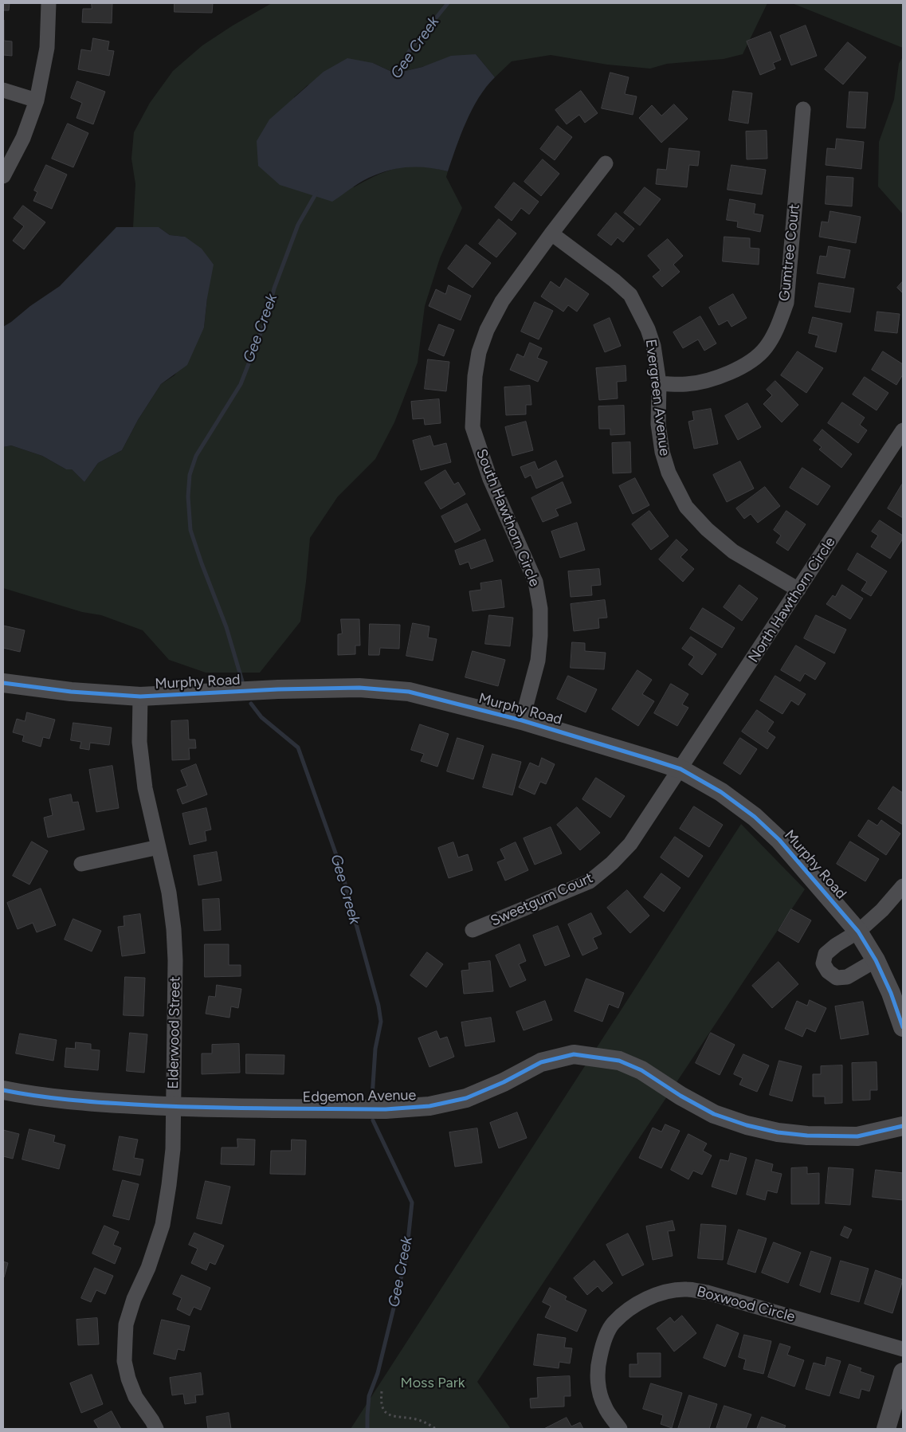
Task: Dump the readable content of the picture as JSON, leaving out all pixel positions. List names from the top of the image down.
{
  "streets": {
    "street": [
      "Gumtree Court",
      "Evergreen Avenue",
      "South Hawthorn Circle",
      "North Hawthorn Circle",
      "Murphy Road",
      "Sweetgum Court",
      "Elderwood Street",
      "Edgemon Avenue",
      "Boxwood Circle"
    ]
  },
  "crossings": [
    ["Gumtree Court", "Evergreen Avenue"],
    ["Evergreen Avenue", "South Hawthorn Circle"],
    ["Evergreen Avenue", "North Hawthorn Circle"],
    ["South Hawthorn Circle", "Murphy Road"],
    ["North Hawthorn Circle", "Murphy Road"],
    ["North Hawthorn Circle", "Sweetgum Court"],
    ["Murphy Road", "Sweetgum Court"],
    ["Murphy Road", "Elderwood Street"],
    ["Elderwood Street", "Edgemon Avenue"]
  ],
  "water": ["Gee Creek"],
  "parks": ["Moss Park"]
}
